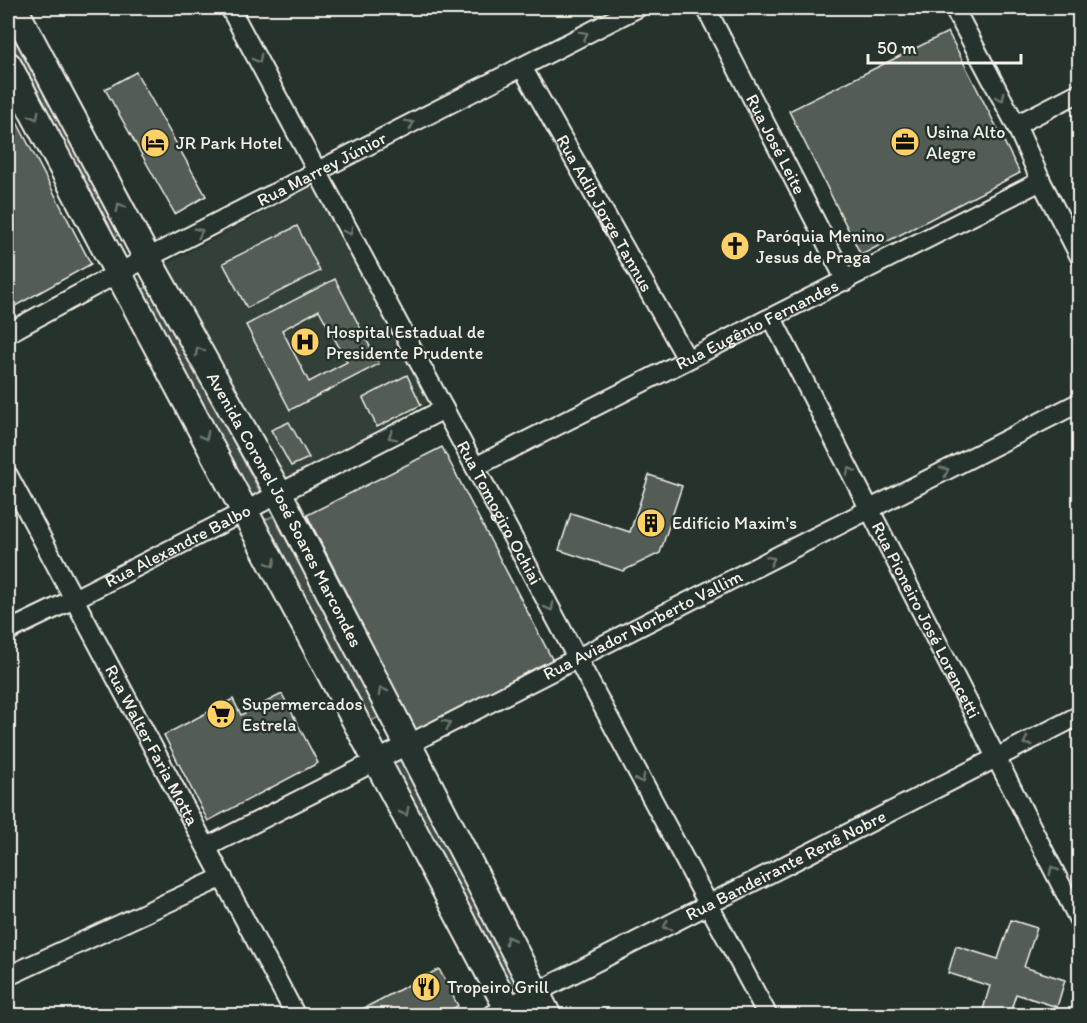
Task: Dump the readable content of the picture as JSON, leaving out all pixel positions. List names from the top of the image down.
{
  "streets": {
    "main road": ["Avenida Coronel José Soares Marcondes"],
    "street": [
      "Rua José Leite",
      "Rua Marrey Júnior",
      "Rua Adib Jorge Tannus",
      "Rua Eugênio Fernandes",
      "Rua Tomogiro Ochiai",
      "Rua Alexandre Balbo",
      "Rua Pioneiro José Lorencetti",
      "Rua Aviador Norberto Vallim",
      "Rua Walter Faria Motta",
      "Rua Bandeirante Renê Nobre"
    ]
  },
  "crossings": [
    ["Rua José Leite", "Rua Eugênio Fernandes"],
    ["Rua Marrey Júnior", "Rua Adib Jorge Tannus"],
    ["Rua Marrey Júnior", "Avenida Coronel José Soares Marcondes"],
    ["Rua Marrey Júnior", "Rua Tomogiro Ochiai"],
    ["Rua Adib Jorge Tannus", "Rua Eugênio Fernandes"],
    ["Rua Eugênio Fernandes", "Rua Tomogiro Ochiai"],
    ["Rua Eugênio Fernandes", "Rua Pioneiro José Lorencetti"],
    ["Avenida Coronel José Soares Marcondes", "Rua Alexandre Balbo"],
    ["Avenida Coronel José Soares Marcondes", "Rua Aviador Norberto Vallim"],
    ["Avenida Coronel José Soares Marcondes", "Rua Bandeirante Renê Nobre"],
    ["Rua Tomogiro Ochiai", "Rua Alexandre Balbo"],
    ["Rua Tomogiro Ochiai", "Rua Aviador Norberto Vallim"],
    ["Rua Tomogiro Ochiai", "Rua Bandeirante Renê Nobre"],
    ["Rua Alexandre Balbo", "Rua Walter Faria Motta"],
    ["Rua Pioneiro José Lorencetti", "Rua Aviador Norberto Vallim"],
    ["Rua Pioneiro José Lorencetti", "Rua Bandeirante Renê Nobre"],
    ["Rua Aviador Norberto Vallim", "Rua Walter Faria Motta"]
  ],
  "one_way": [
    "Rua Marrey Júnior",
    "Rua Tomogiro Ochiai",
    "Rua Alexandre Balbo",
    "Rua Pioneiro José Lorencetti",
    "Rua Aviador Norberto Vallim",
    "Rua Bandeirante Renê Nobre"
  ],
  "places": {
    "office": ["Usina Alto Alegre"],
    "hotel": ["JR Park Hotel"],
    "church": ["Paróquia Menino Jesus de Praga"],
    "hospital": ["Hospital Estadual de Presidente Prudente"],
    "building": ["Edifício Maxim's"],
    "supermarket": ["Supermercados Estrela"],
    "restaurant": ["Tropeiro Grill"]
  },
  "scale_bar": "50 m"
}
